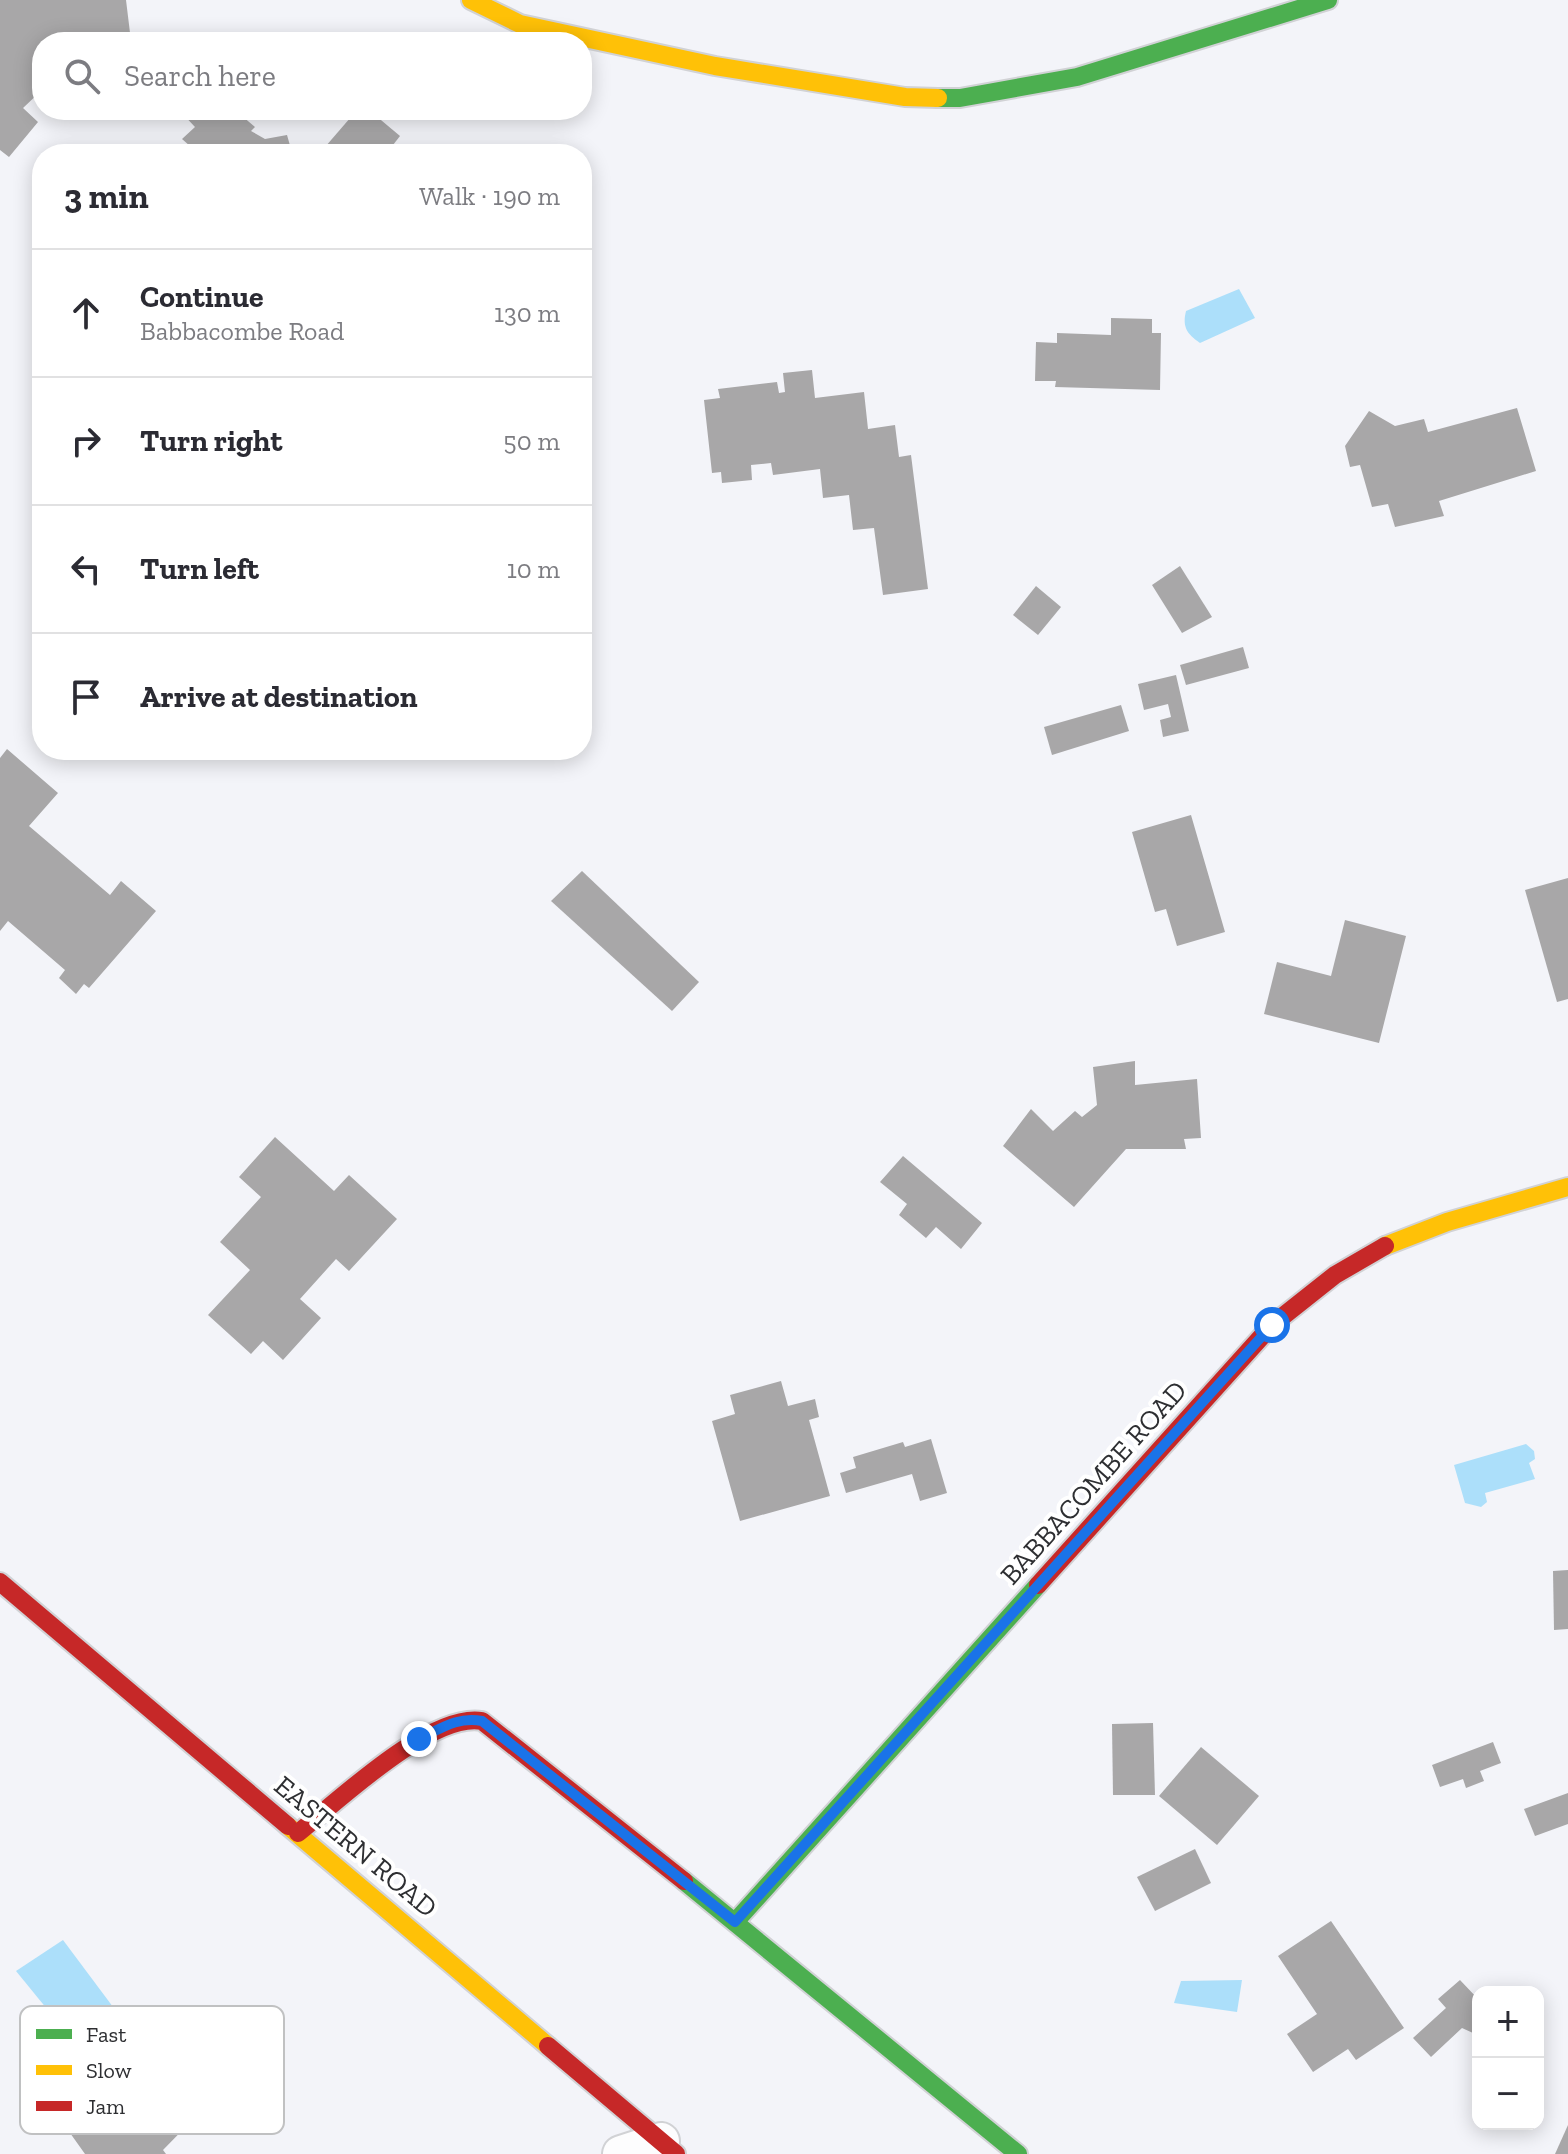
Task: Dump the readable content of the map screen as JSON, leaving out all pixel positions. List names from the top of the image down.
{
  "streets": {
    "street": ["BABBACOMBE ROAD", "EASTERN ROAD"]
  },
  "legend": ["Fast", "Slow", "Jam"],
  "page": {
    "search": "Search here",
    "heading": ["3 min", "Walk · 190 m"],
    "list": [
      ["Continue", "Babbacombe Road", "130 m"],
      ["Turn right", "50 m"],
      ["Turn left", "10 m"],
      "Arrive at destination"
    ],
    "map_buttons": ["+", "−"]
  }
}
